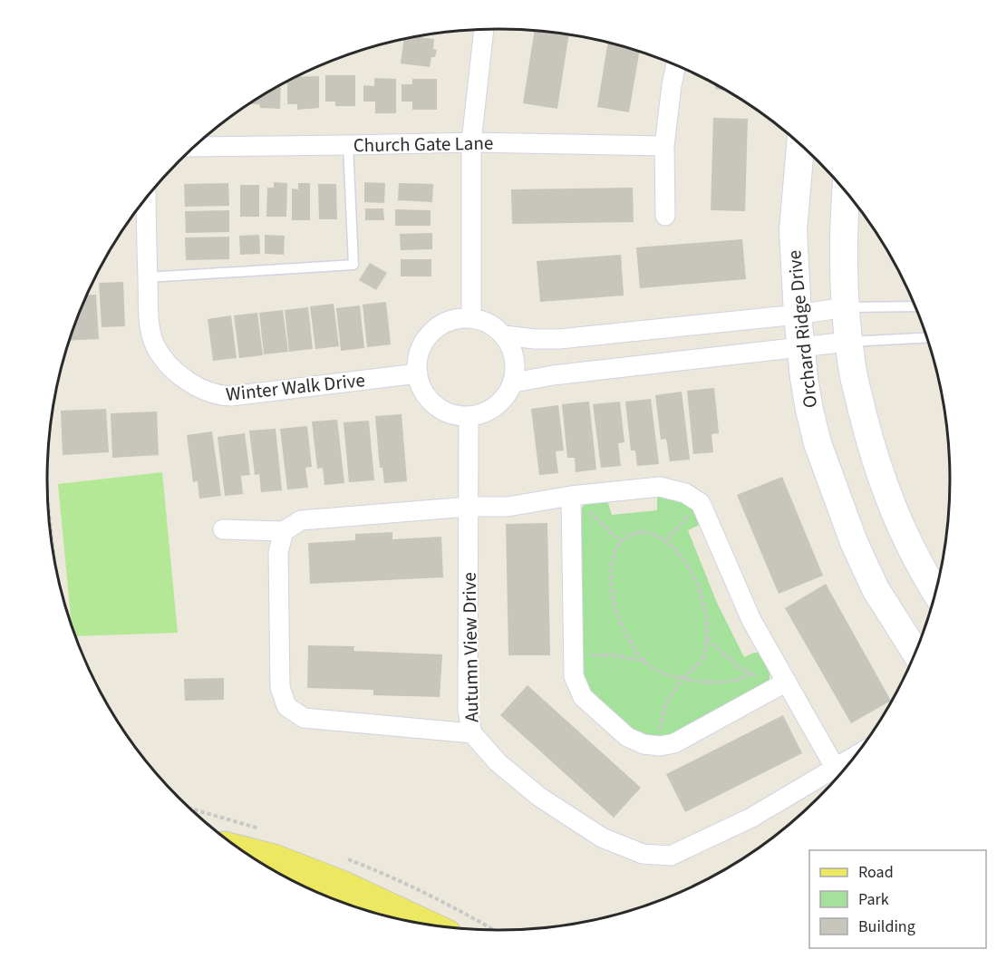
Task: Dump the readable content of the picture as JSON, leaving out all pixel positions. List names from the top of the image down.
{
  "streets": {
    "street": [
      "Church Gate Lane",
      "Orchard Ridge Drive",
      "Winter Walk Drive",
      "Autumn View Drive"
    ]
  },
  "crossings": [
    ["Winter Walk Drive", "Autumn View Drive"]
  ],
  "legend": ["Road", "Park", "Building"]
}
